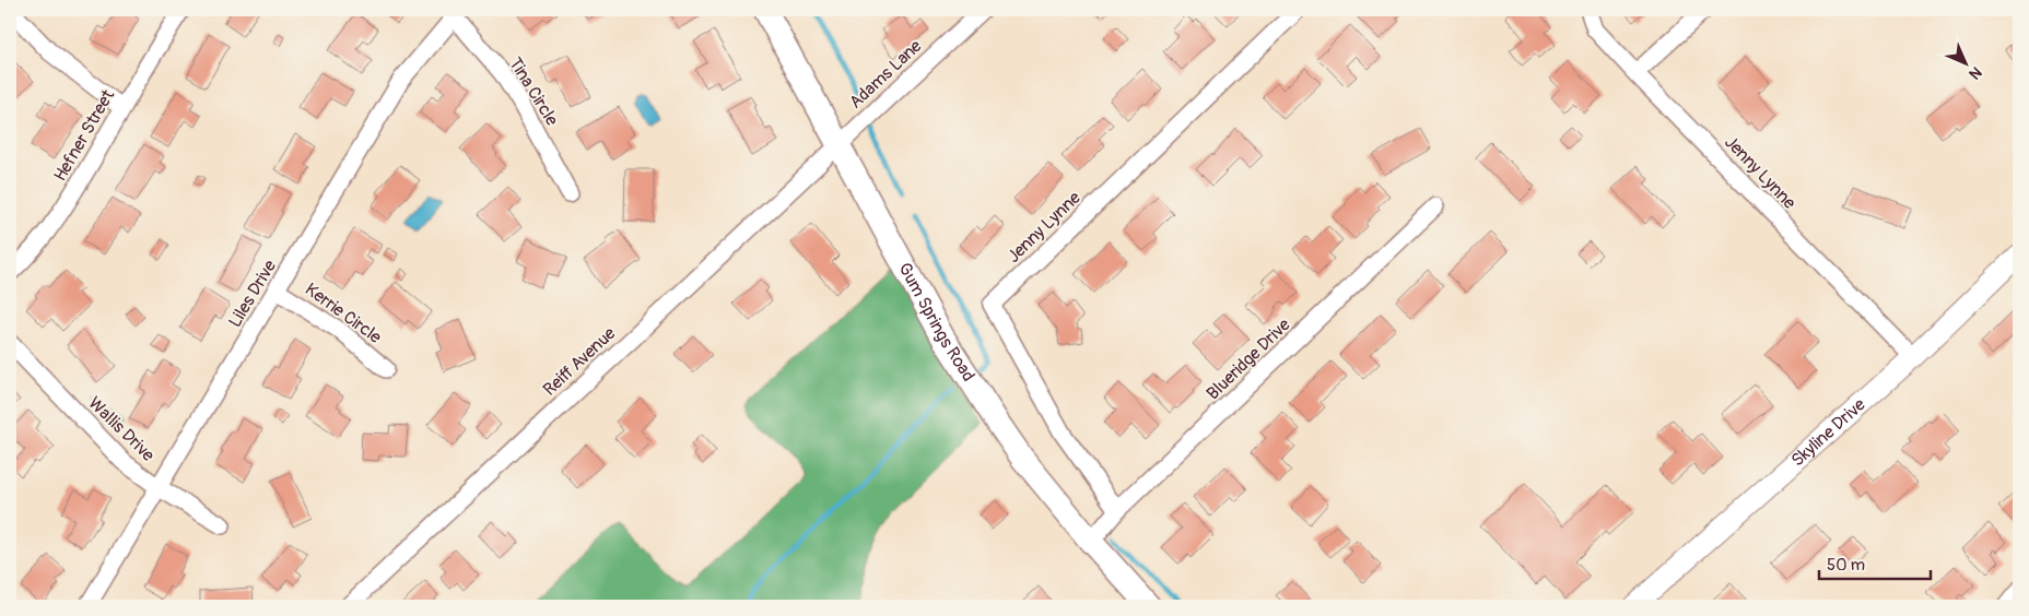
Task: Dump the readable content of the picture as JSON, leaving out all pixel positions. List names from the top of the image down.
{
  "streets": {
    "main road": ["Gum Springs Road"],
    "street": [
      "Adams Lane",
      "Tina Circle",
      "Hefner Street",
      "Jenny Lynne",
      "Liles Drive",
      "Kerrie Circle",
      "Blueridge Drive",
      "Reiff Avenue",
      "Wallis Drive",
      "Skyline Drive"
    ]
  },
  "crossings": [
    ["Adams Lane", "Gum Springs Road"],
    ["Adams Lane", "Reiff Avenue"],
    ["Tina Circle", "Liles Drive"],
    ["Jenny Lynne", "Blueridge Drive"],
    ["Jenny Lynne", "Skyline Drive"],
    ["Liles Drive", "Kerrie Circle"],
    ["Liles Drive", "Wallis Drive"],
    ["Gum Springs Road", "Blueridge Drive"],
    ["Gum Springs Road", "Reiff Avenue"]
  ],
  "scale_bar": "50 m",
  "north": "bottom right"
}
